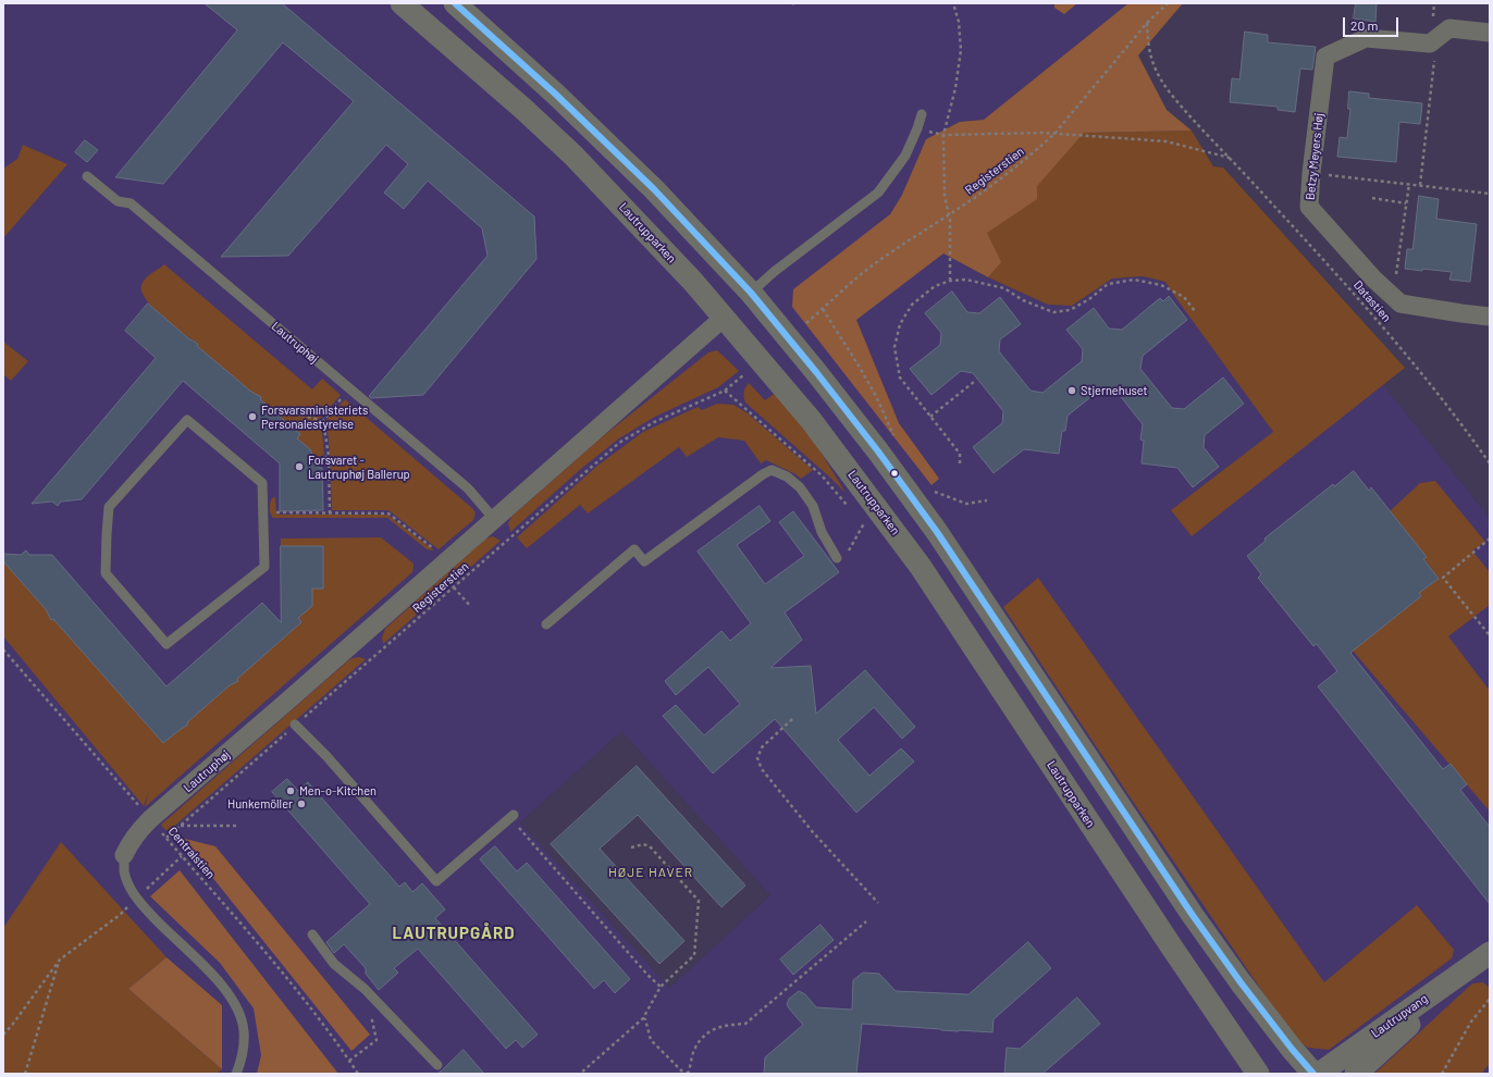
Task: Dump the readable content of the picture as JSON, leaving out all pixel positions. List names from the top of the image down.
{
  "streets": {
    "street": [
      "Betzy Meyers Høj",
      "Lautrupparken",
      "Lautruphøj",
      "Lautrupvang"
    ],
    "path": ["Registerstien", "Datastien", "Centralstien"]
  },
  "crossings": [
    ["Registerstien", "Datastien"],
    ["Registerstien", "Centralstien"],
    ["Lautrupparken", "Lautruphøj"],
    ["Lautruphøj", "Centralstien"]
  ],
  "districts": ["HØJE HAVER", "LAUTRUPGÅRD"],
  "places": [
    "Stjernehuset",
    "Forsvarsministeriets Personalestyrelse",
    "Forsvaret - Lautruphøj Ballerup",
    "Men-o-Kitchen",
    "Hunkemöller"
  ],
  "scale_bar": "20 m"
}
